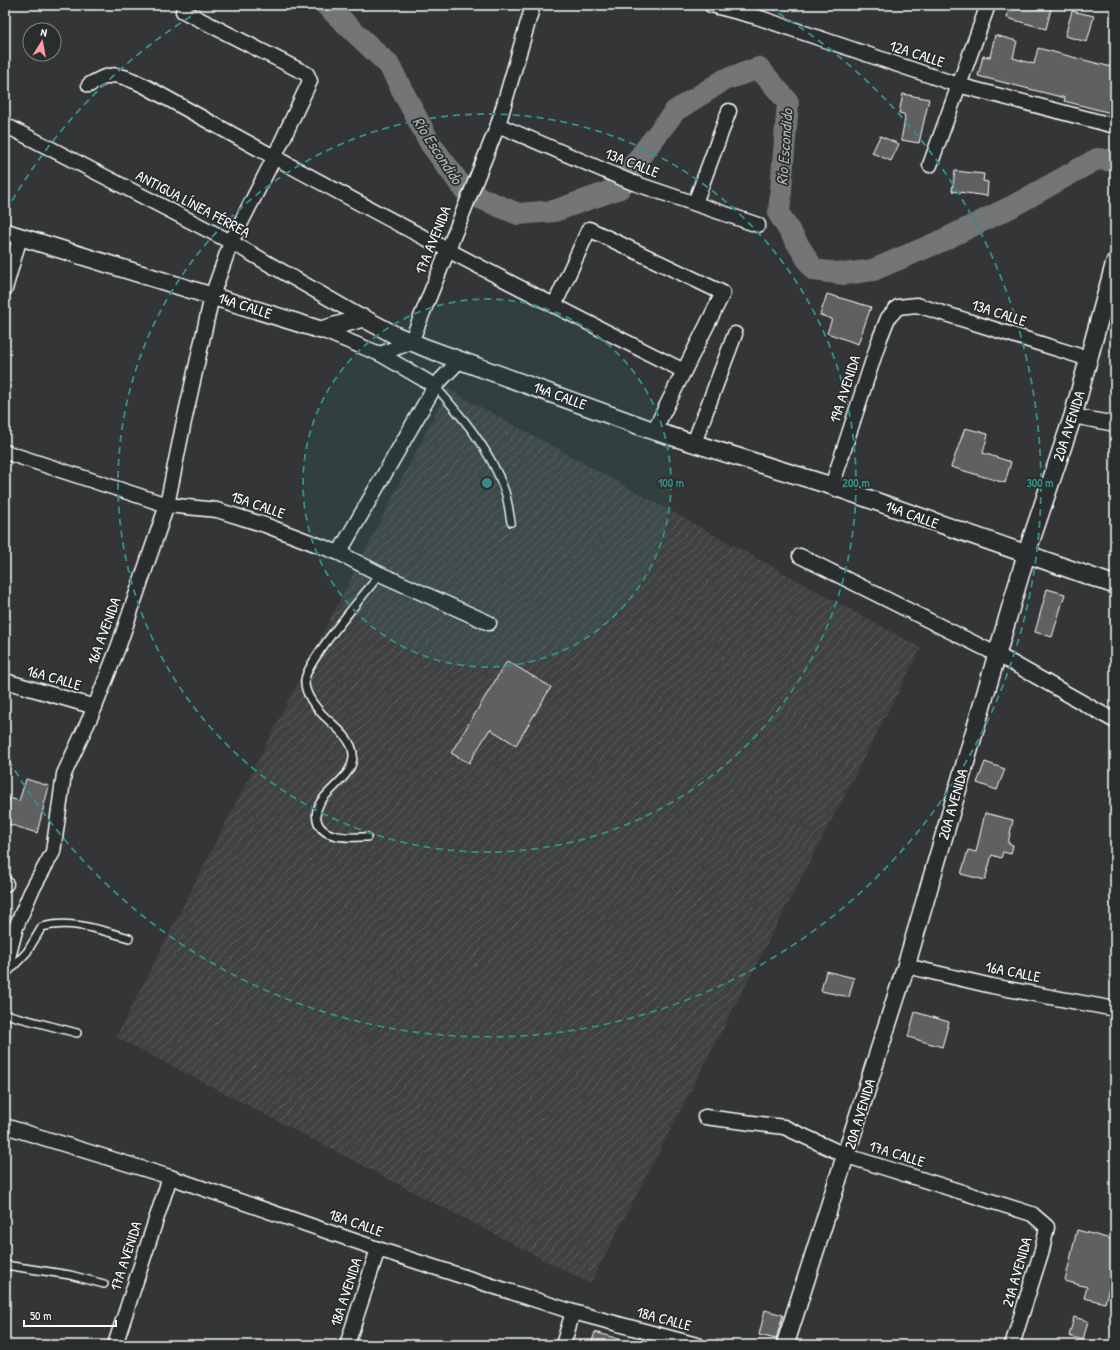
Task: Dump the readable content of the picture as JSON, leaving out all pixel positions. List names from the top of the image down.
{
  "streets": {
    "street": [
      "12A CALLE",
      "13A CALLE",
      "ANTIGUA LÍNEA FÉRREA",
      "17A AVENIDA",
      "14A CALLE",
      "19A AVENIDA",
      "20A AVENIDA",
      "15A CALLE",
      "16A AVENIDA",
      "16A CALLE",
      "17A CALLE",
      "18A CALLE",
      "21A AVENIDA",
      "18A AVENIDA"
    ]
  },
  "crossings": [
    ["13A CALLE", "17A AVENIDA"],
    ["13A CALLE", "19A AVENIDA"],
    ["13A CALLE", "20A AVENIDA"],
    ["ANTIGUA LÍNEA FÉRREA", "14A CALLE"],
    ["ANTIGUA LÍNEA FÉRREA", "16A AVENIDA"],
    ["17A AVENIDA", "14A CALLE"],
    ["17A AVENIDA", "18A CALLE"],
    ["14A CALLE", "19A AVENIDA"],
    ["14A CALLE", "20A AVENIDA"],
    ["14A CALLE", "16A AVENIDA"],
    ["20A AVENIDA", "16A CALLE"],
    ["20A AVENIDA", "17A CALLE"],
    ["15A CALLE", "16A AVENIDA"],
    ["16A AVENIDA", "16A CALLE"],
    ["17A CALLE", "21A AVENIDA"],
    ["18A CALLE", "18A AVENIDA"]
  ],
  "water": ["Río Escondido"],
  "scale_bar": "50 m",
  "north": "top",
  "rings": ["100 m", "200 m", "300 m"]
}
